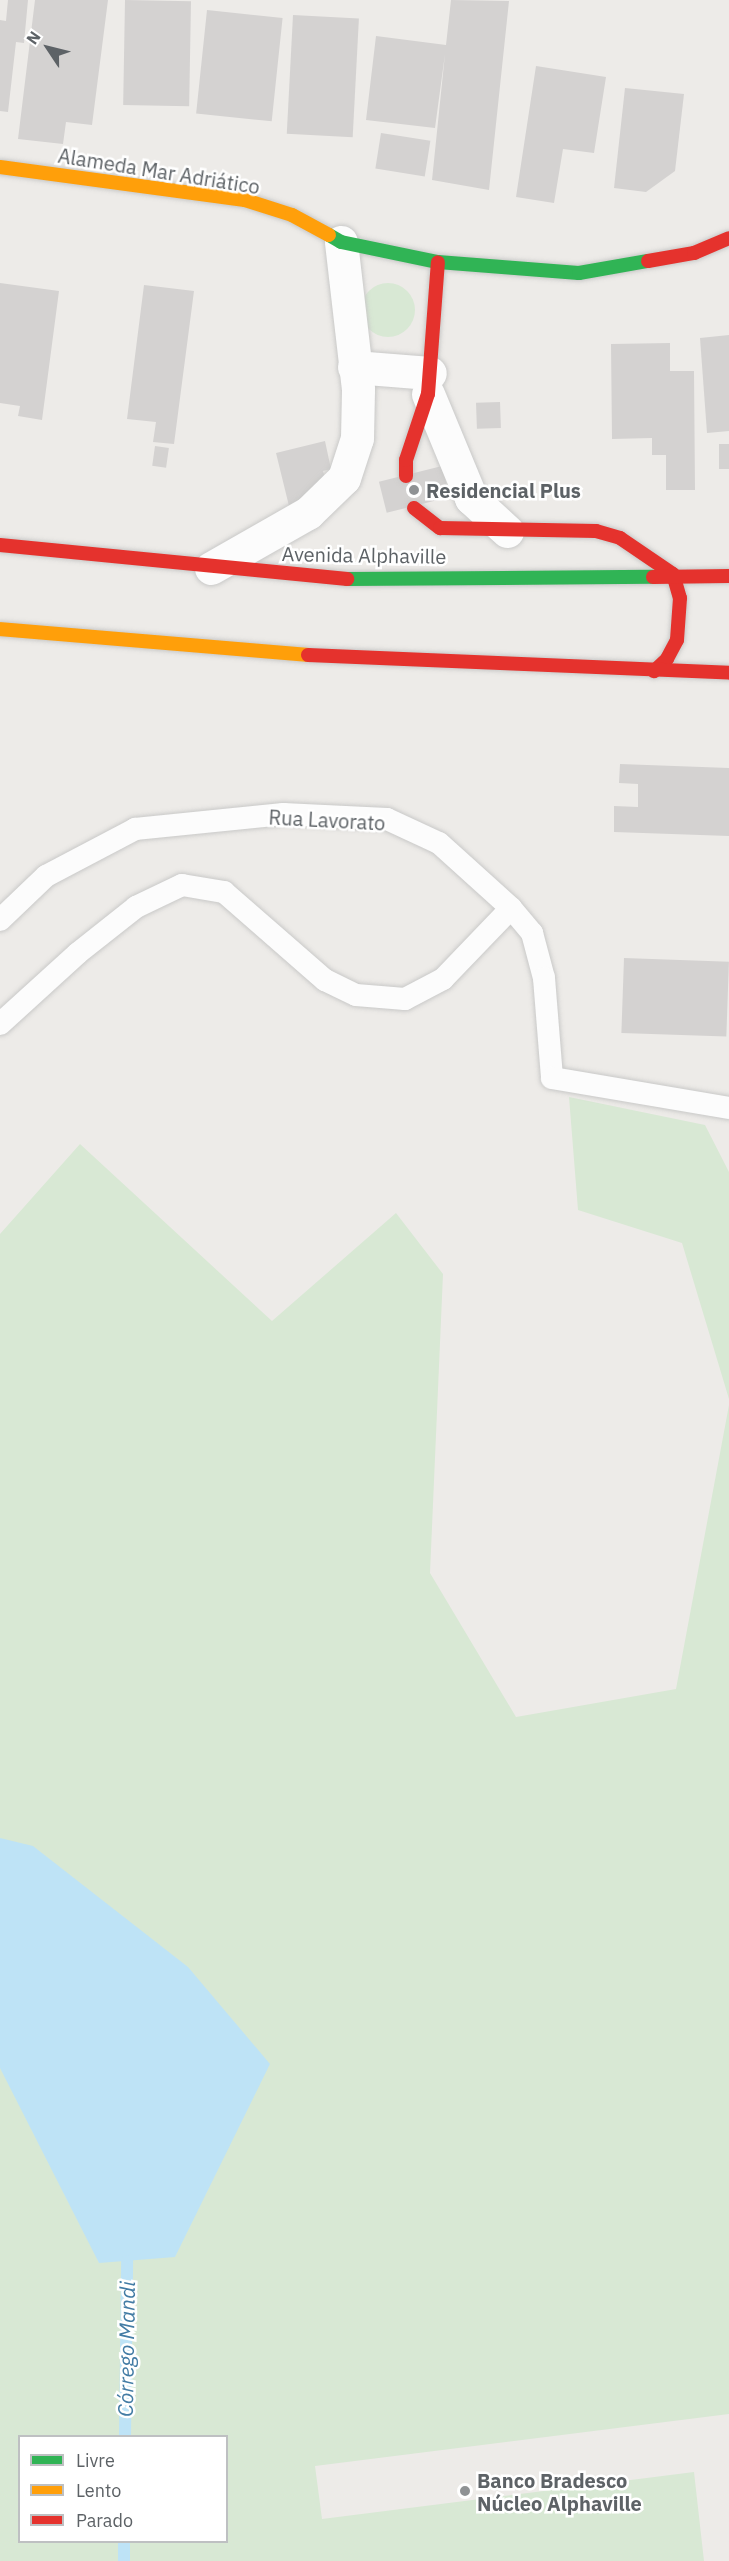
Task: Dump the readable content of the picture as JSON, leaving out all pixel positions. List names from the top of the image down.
{
  "streets": {
    "main road": ["Alameda Mar Adriático", "Avenida Alphaville"],
    "lane": ["Rua Lavorato"]
  },
  "water": ["Córrego Mandi"],
  "places": ["Residencial Plus", "Banco Bradesco Núcleo Alphaville"],
  "legend": ["Livre", "Lento", "Parado"],
  "north": "top left"
}
